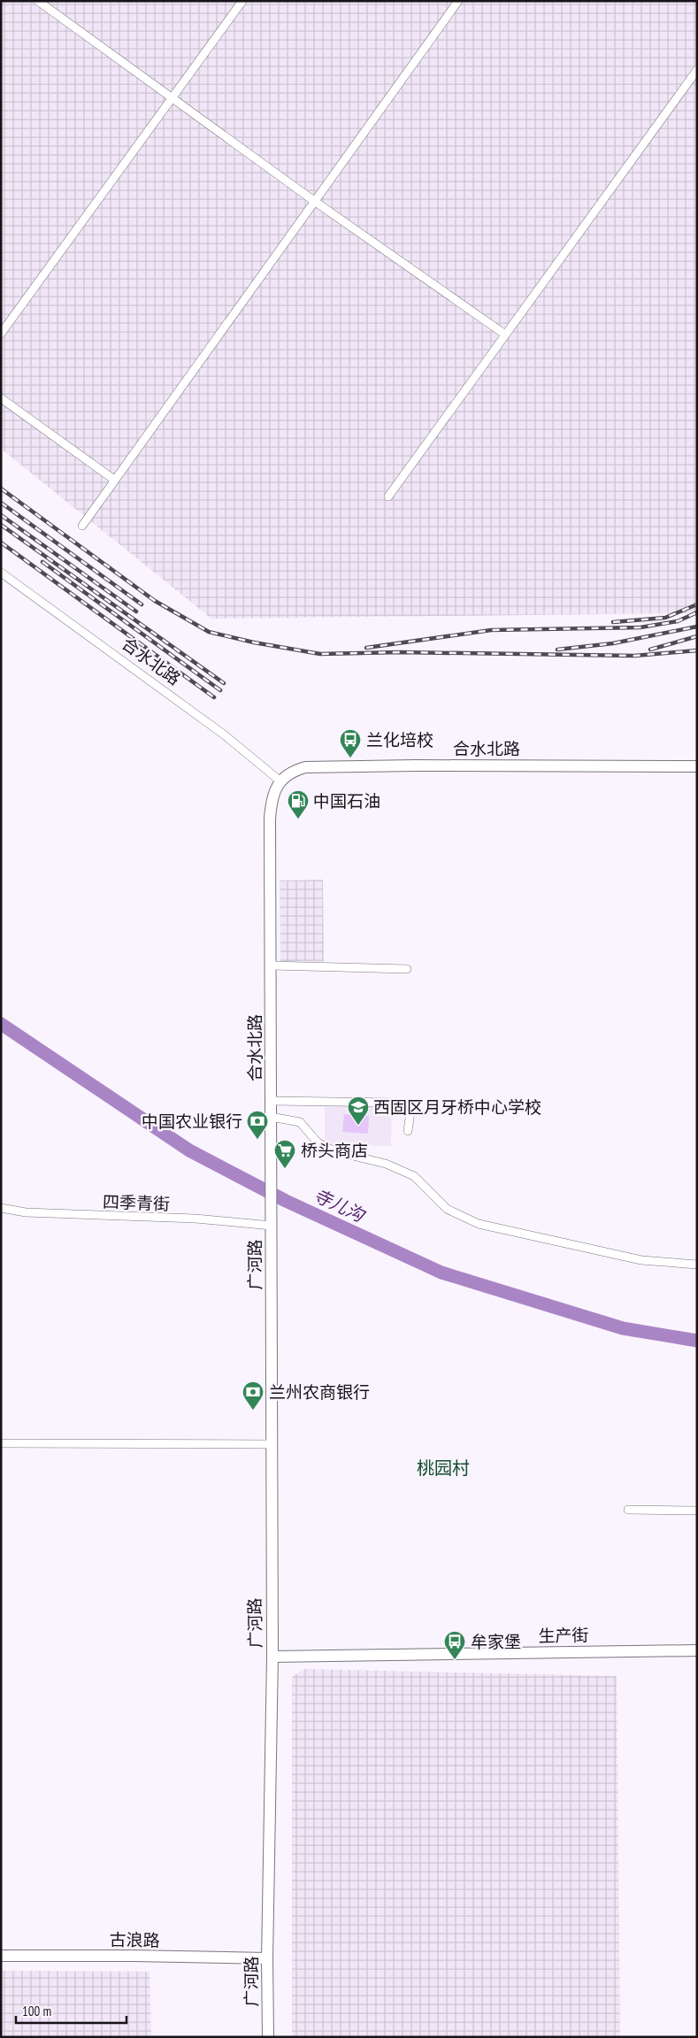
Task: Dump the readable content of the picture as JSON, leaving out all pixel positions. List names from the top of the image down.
{
  "streets": {
    "street": [
      "合水北路",
      "四季青街",
      "广河路",
      "生产街",
      "古浪路"
    ]
  },
  "crossings": [
    ["合水北路", "广河路"],
    ["四季青街", "广河路"],
    ["广河路", "生产街"],
    ["广河路", "古浪路"]
  ],
  "districts": ["桃园村"],
  "water": ["寺儿沟"],
  "places": {
    "bus stop": ["兰化培校", "牟家堡"],
    "fuel station": ["中国石油"],
    "school or university": ["西固区月牙桥中心学校"],
    "bank": ["中国农业银行", "兰州农商银行"],
    "supermarket": ["桥头商店"]
  },
  "scale_bar": "100 m"
}
